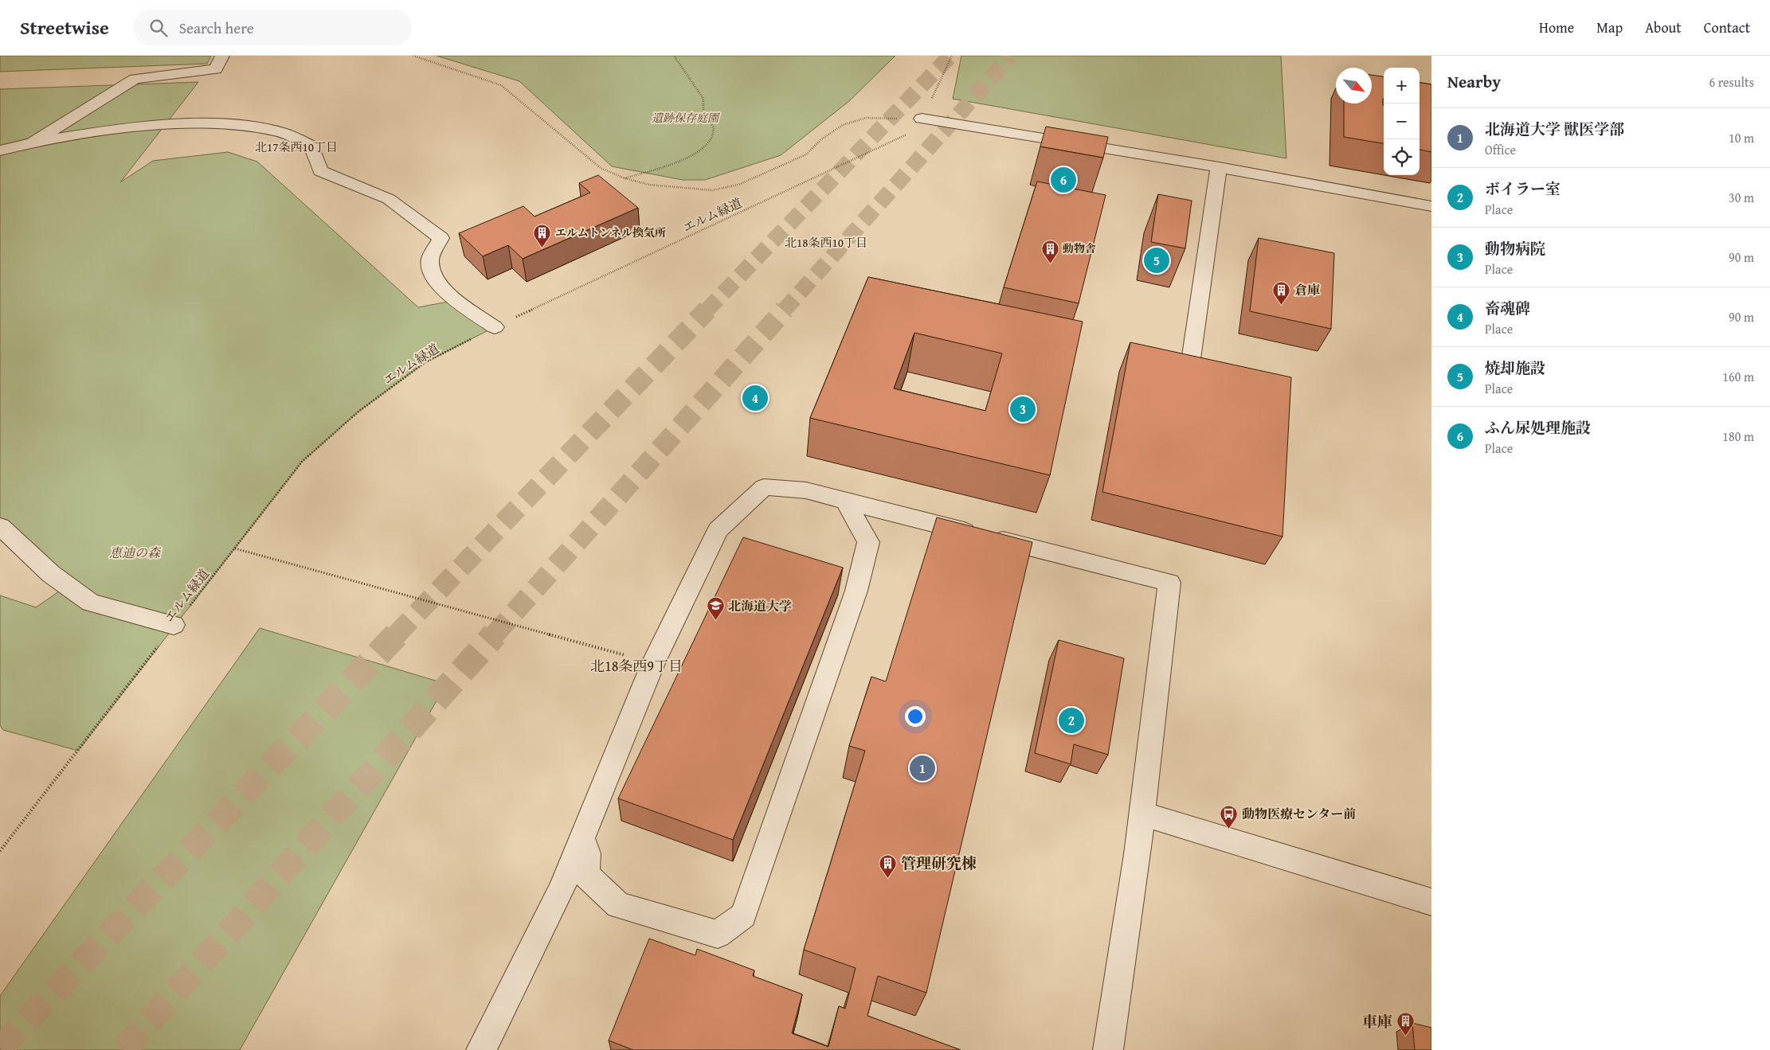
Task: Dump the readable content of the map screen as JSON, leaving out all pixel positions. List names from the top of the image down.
{
  "streets": {
    "path": ["エルム緑道"]
  },
  "districts": ["北17条西10丁目", "北18条西10丁目", "北18条西9丁目"],
  "parks": ["遺跡保存庭園", "恵迪の森"],
  "places": {
    "building": [
      "エルムトンネル換気所",
      "動物舎",
      "倉庫",
      "管理研究棟",
      "車庫"
    ],
    "school or university": ["北海道大学"],
    "bus stop": ["動物医療センター前"]
  },
  "north": "bottom right",
  "page": {
    "header": "Streetwise",
    "search": "Search here",
    "nav": [
      "Home",
      "Map",
      "About",
      "Contact"
    ],
    "heading": ["Nearby", "6 results"],
    "map_buttons": ["+", "−"],
    "list": [
      {
        "mark": "1",
        "name": "北海道大学 獣医学部",
        "note": "Office",
        "value": "10 m"
      },
      {
        "mark": "2",
        "name": "ボイラー室",
        "note": "Place",
        "value": "30 m"
      },
      {
        "mark": "3",
        "name": "動物病院",
        "note": "Place",
        "value": "90 m"
      },
      {
        "mark": "4",
        "name": "畜魂碑",
        "note": "Place",
        "value": "90 m"
      },
      {
        "mark": "5",
        "name": "焼却施設",
        "note": "Place",
        "value": "160 m"
      },
      {
        "mark": "6",
        "name": "ふん尿処理施設",
        "note": "Place",
        "value": "180 m"
      }
    ],
    "pins": [
      "6",
      "5",
      "4",
      "3",
      "2",
      "1"
    ]
  }
}
